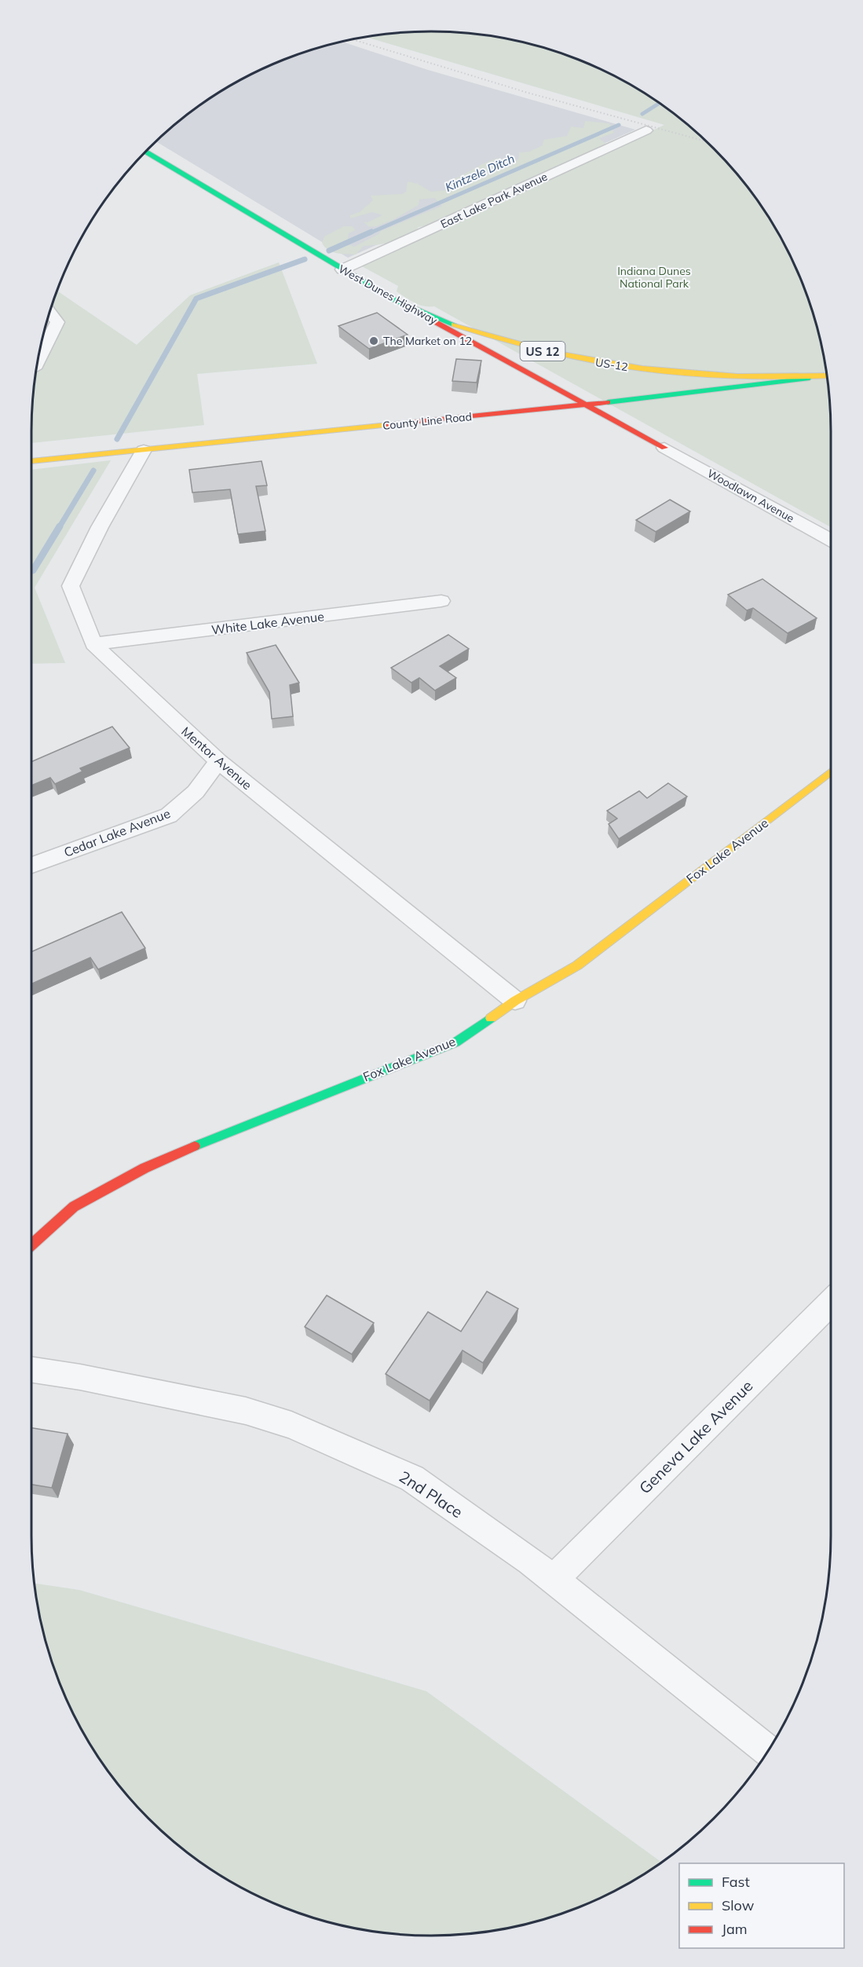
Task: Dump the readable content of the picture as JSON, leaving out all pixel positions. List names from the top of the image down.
{
  "streets": {
    "street": [
      "East Lake Park Avenue",
      "West Dunes Highway",
      "US 12",
      "US-12",
      "County Line Road",
      "Woodlawn Avenue",
      "White Lake Avenue",
      "Mentor Avenue",
      "Cedar Lake Avenue",
      "Fox Lake Avenue",
      "Geneva Lake Avenue",
      "2nd Place"
    ]
  },
  "crossings": [
    ["East Lake Park Avenue", "West Dunes Highway"],
    ["West Dunes Highway", "US-12"],
    ["West Dunes Highway", "County Line Road"],
    ["West Dunes Highway", "Woodlawn Avenue"],
    ["County Line Road", "Mentor Avenue"],
    ["White Lake Avenue", "Mentor Avenue"],
    ["Mentor Avenue", "Cedar Lake Avenue"],
    ["Mentor Avenue", "Fox Lake Avenue"],
    ["Geneva Lake Avenue", "2nd Place"]
  ],
  "water": ["Kintzele Ditch"],
  "parks": ["Indiana Dunes National Park"],
  "places": ["The Market on 12"],
  "legend": ["Fast", "Slow", "Jam"]
}
